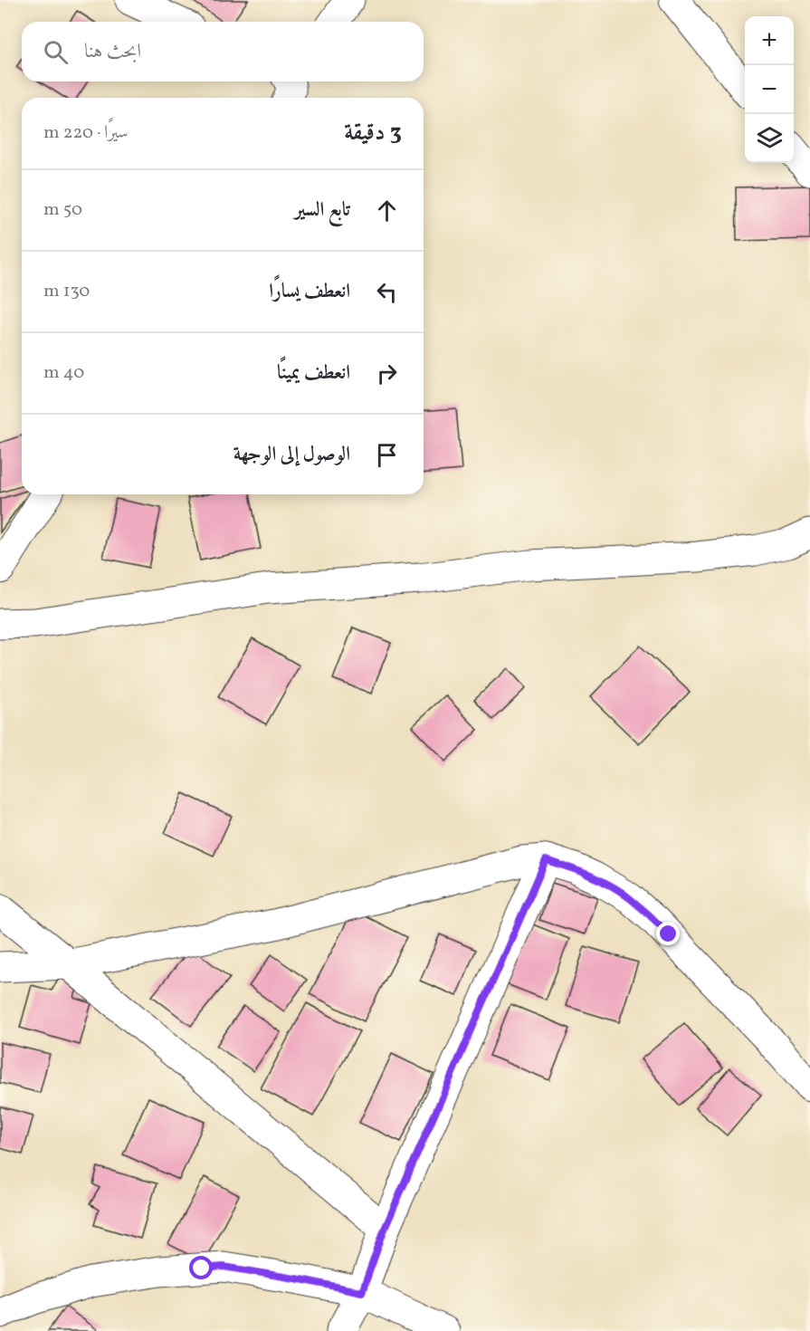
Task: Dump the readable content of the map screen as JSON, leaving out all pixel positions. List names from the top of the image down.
{
  "page": {
    "map_buttons": ["+", "−"],
    "search": "ابحث هنا",
    "heading": ["3 دقيقة", "سيرًا · 220 m"],
    "list": [
      ["تابع السير", "50 m"],
      ["انعطف يسارًا", "130 m"],
      ["انعطف يمينًا", "40 m"],
      "الوصول إلى الوجهة"
    ]
  }
}
